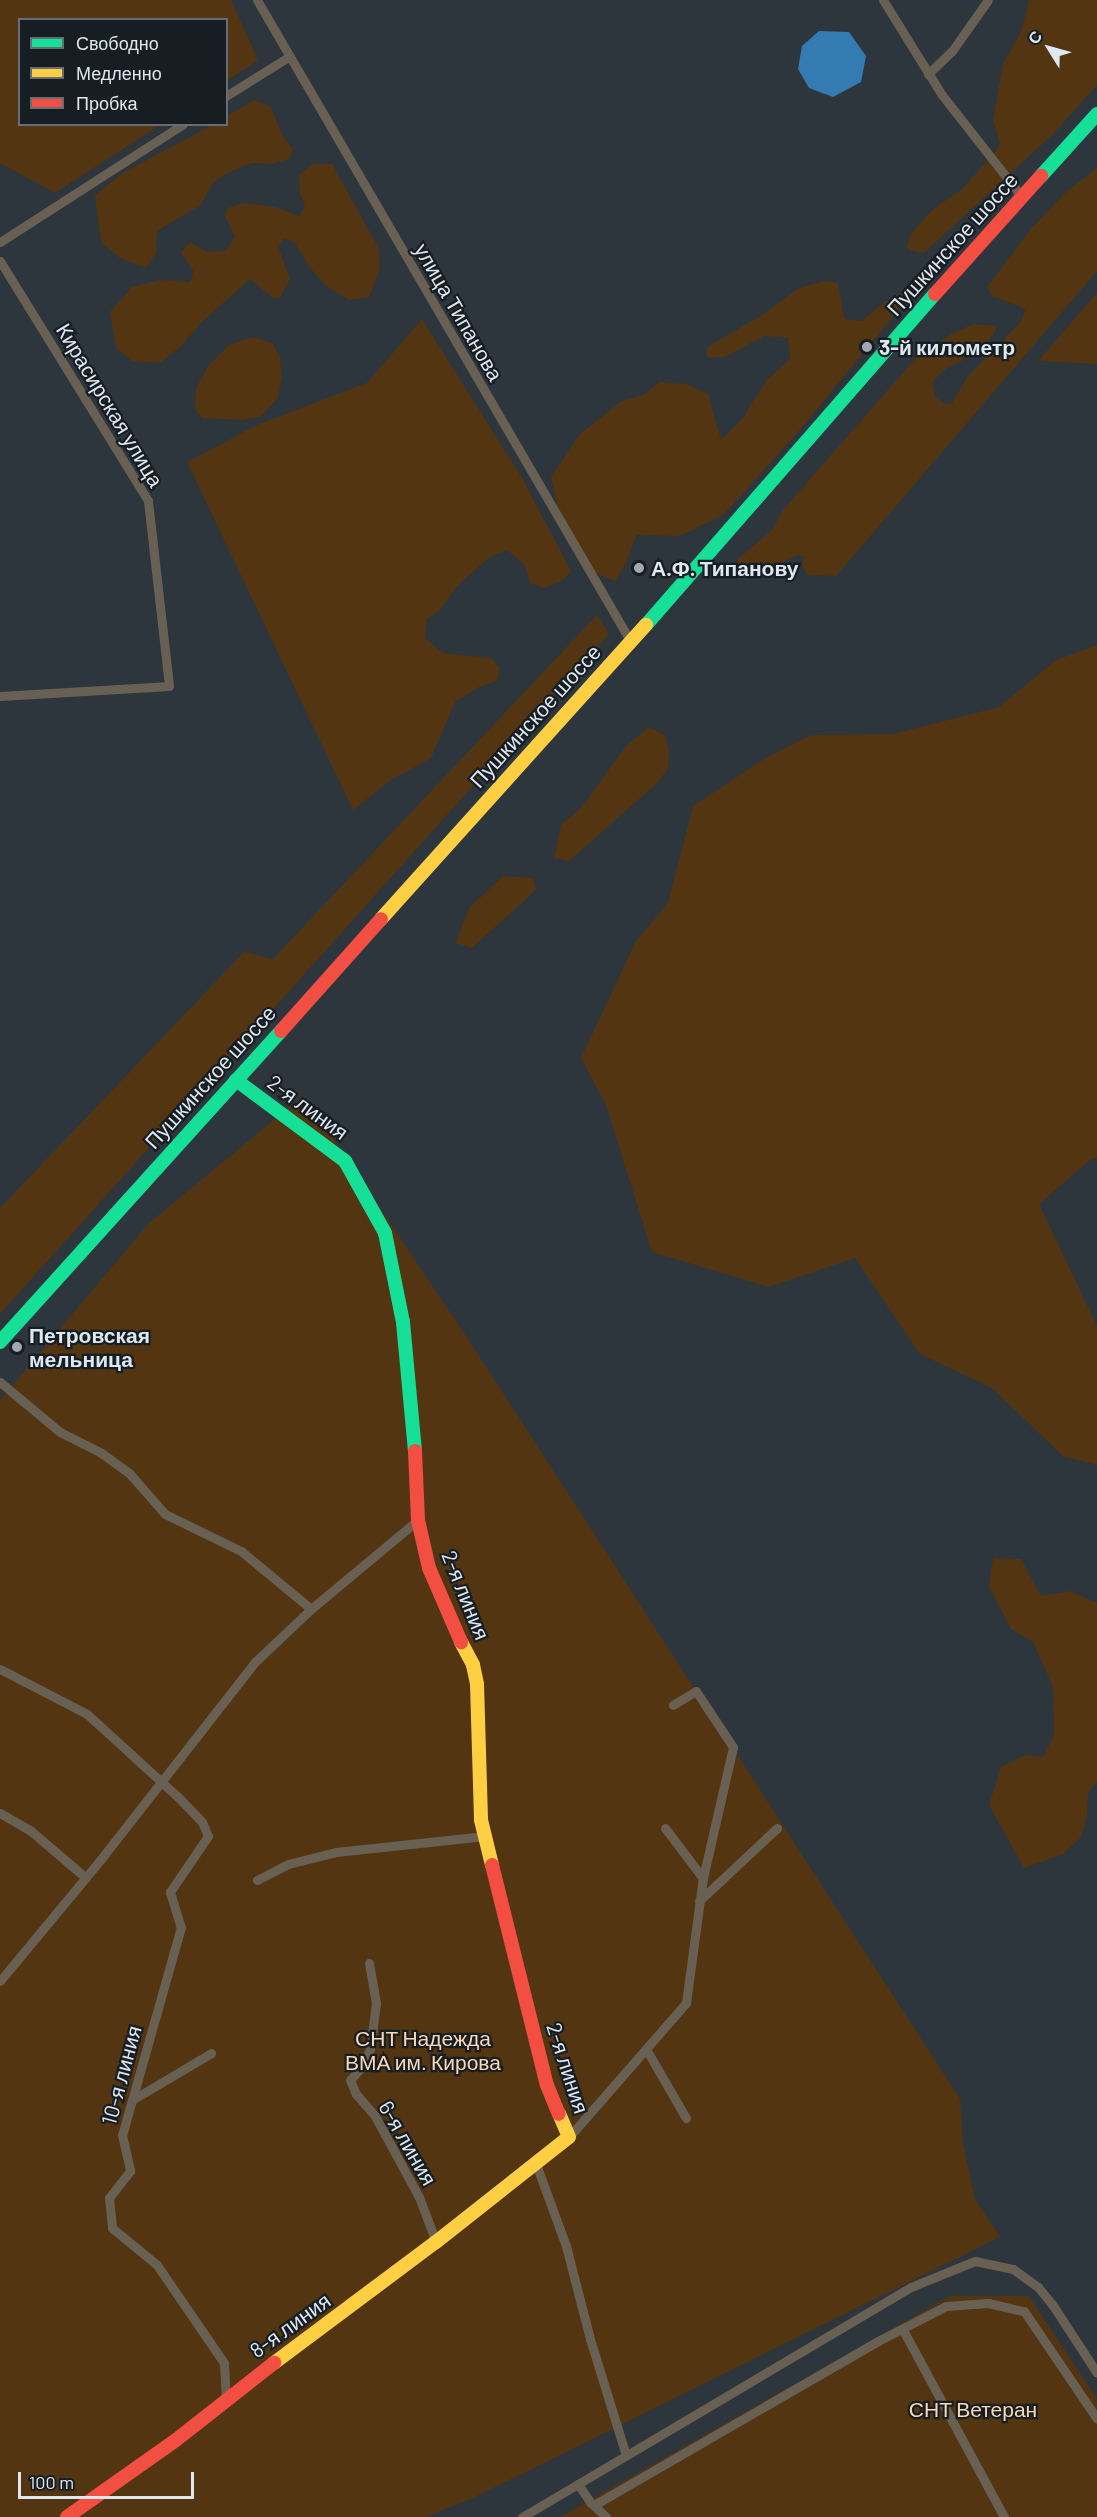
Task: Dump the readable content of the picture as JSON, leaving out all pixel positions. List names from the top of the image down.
{
  "streets": {
    "street": [
      "Пушкинское шоссе",
      "улица Типанова",
      "Кирасирская улица",
      "2-я линия",
      "10-я линия",
      "6-я линия",
      "8-я линия"
    ]
  },
  "crossings": [
    ["Пушкинское шоссе", "улица Типанова"],
    ["Пушкинское шоссе", "2-я линия"],
    ["2-я линия", "8-я линия"],
    ["10-я линия", "8-я линия"],
    ["6-я линия", "8-я линия"]
  ],
  "parks": ["СНТ Надежда ВМА им. Кирова", "СНТ Ветеран"],
  "places": ["3-й километр", "А.Ф. Типанову", "Петровская мельница"],
  "legend": ["Свободно", "Медленно", "Пробка"],
  "scale_bar": "100 m",
  "north": "top left"
}
